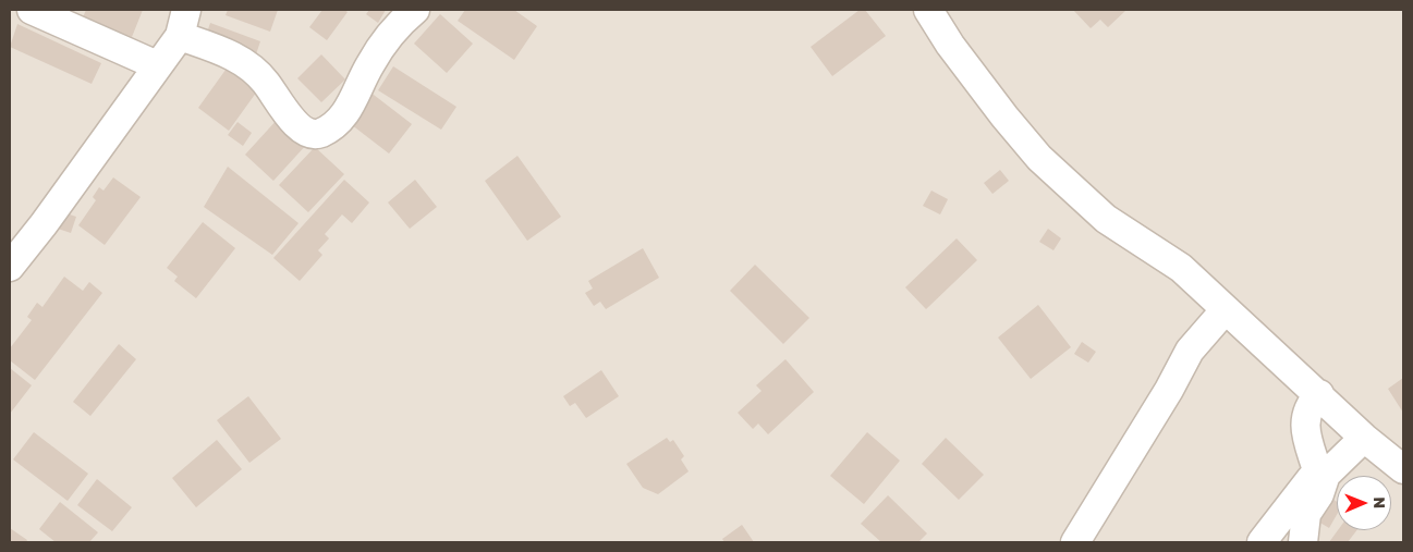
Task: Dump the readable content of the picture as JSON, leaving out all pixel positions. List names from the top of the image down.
{
  "north": "right"
}
